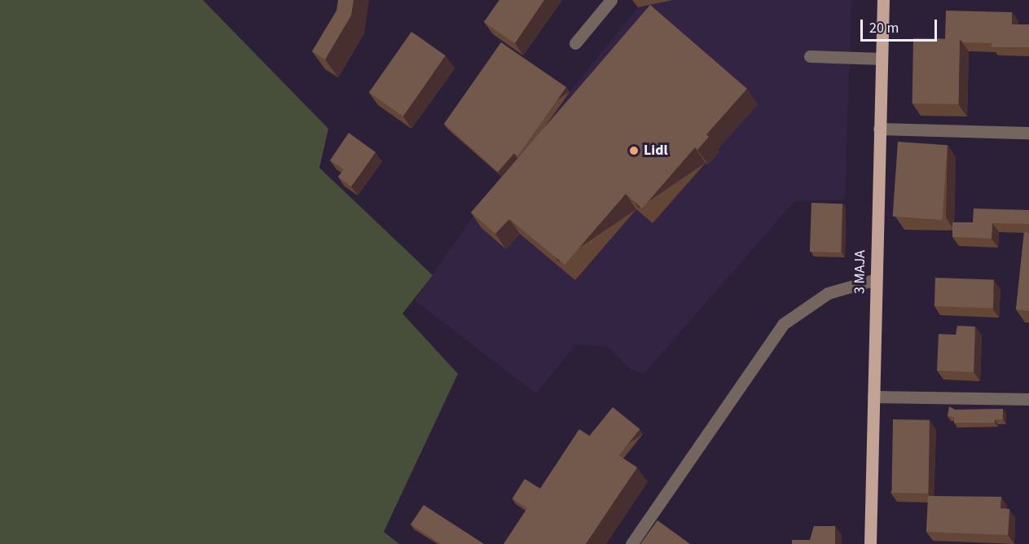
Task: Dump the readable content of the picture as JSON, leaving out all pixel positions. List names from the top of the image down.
{
  "streets": {
    "main road": ["3 MAJA"]
  },
  "places": ["Lidl"],
  "scale_bar": "20 m"
}
